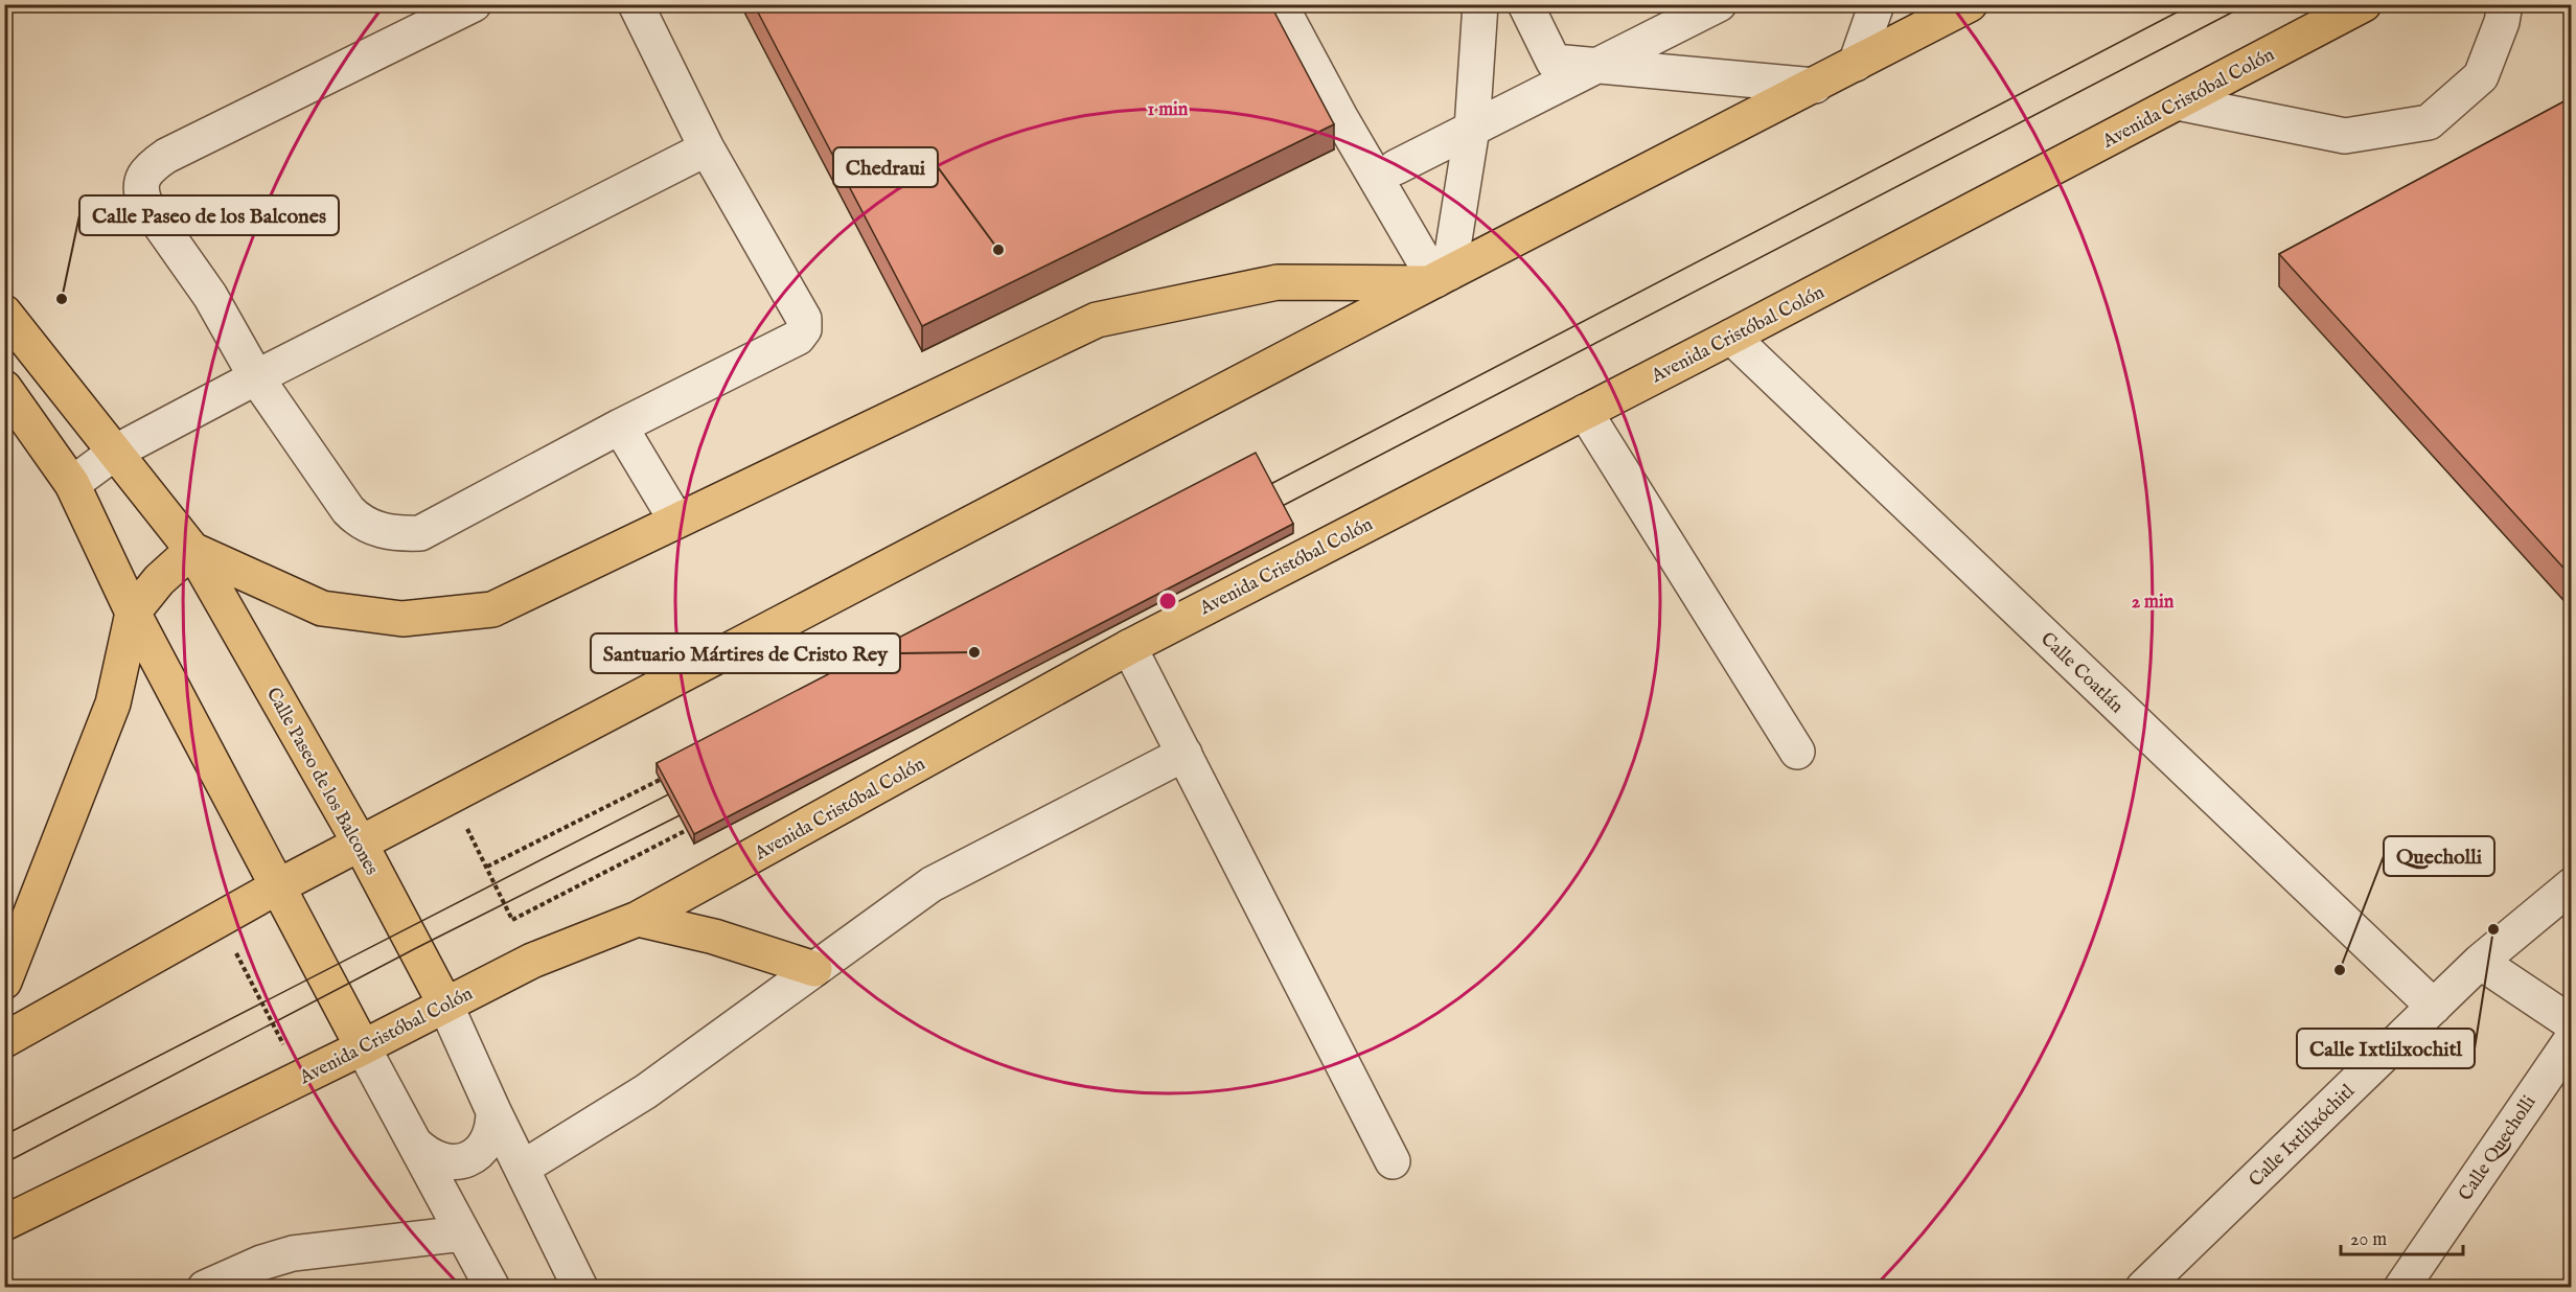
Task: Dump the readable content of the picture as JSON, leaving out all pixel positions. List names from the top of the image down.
{
  "streets": {
    "main road": ["Avenida Cristóbal Colón", "Calle Paseo de los Balcones"],
    "street": ["Calle Coatlán", "Calle Ixtlilxóchitl", "Calle Quecholli"]
  },
  "crossings": [
    ["Avenida Cristóbal Colón", "Calle Coatlán"],
    ["Avenida Cristóbal Colón", "Calle Paseo de los Balcones"],
    ["Calle Coatlán", "Calle Ixtlilxóchitl"]
  ],
  "places": [
    "Chedraui",
    "Calle Paseo de los Balcones",
    "Santuario Mártires de Cristo Rey",
    "Calle Ixtlilxochitl",
    "Quecholli"
  ],
  "scale_bar": "20 m",
  "rings": ["1 min", "2 min"]
}
